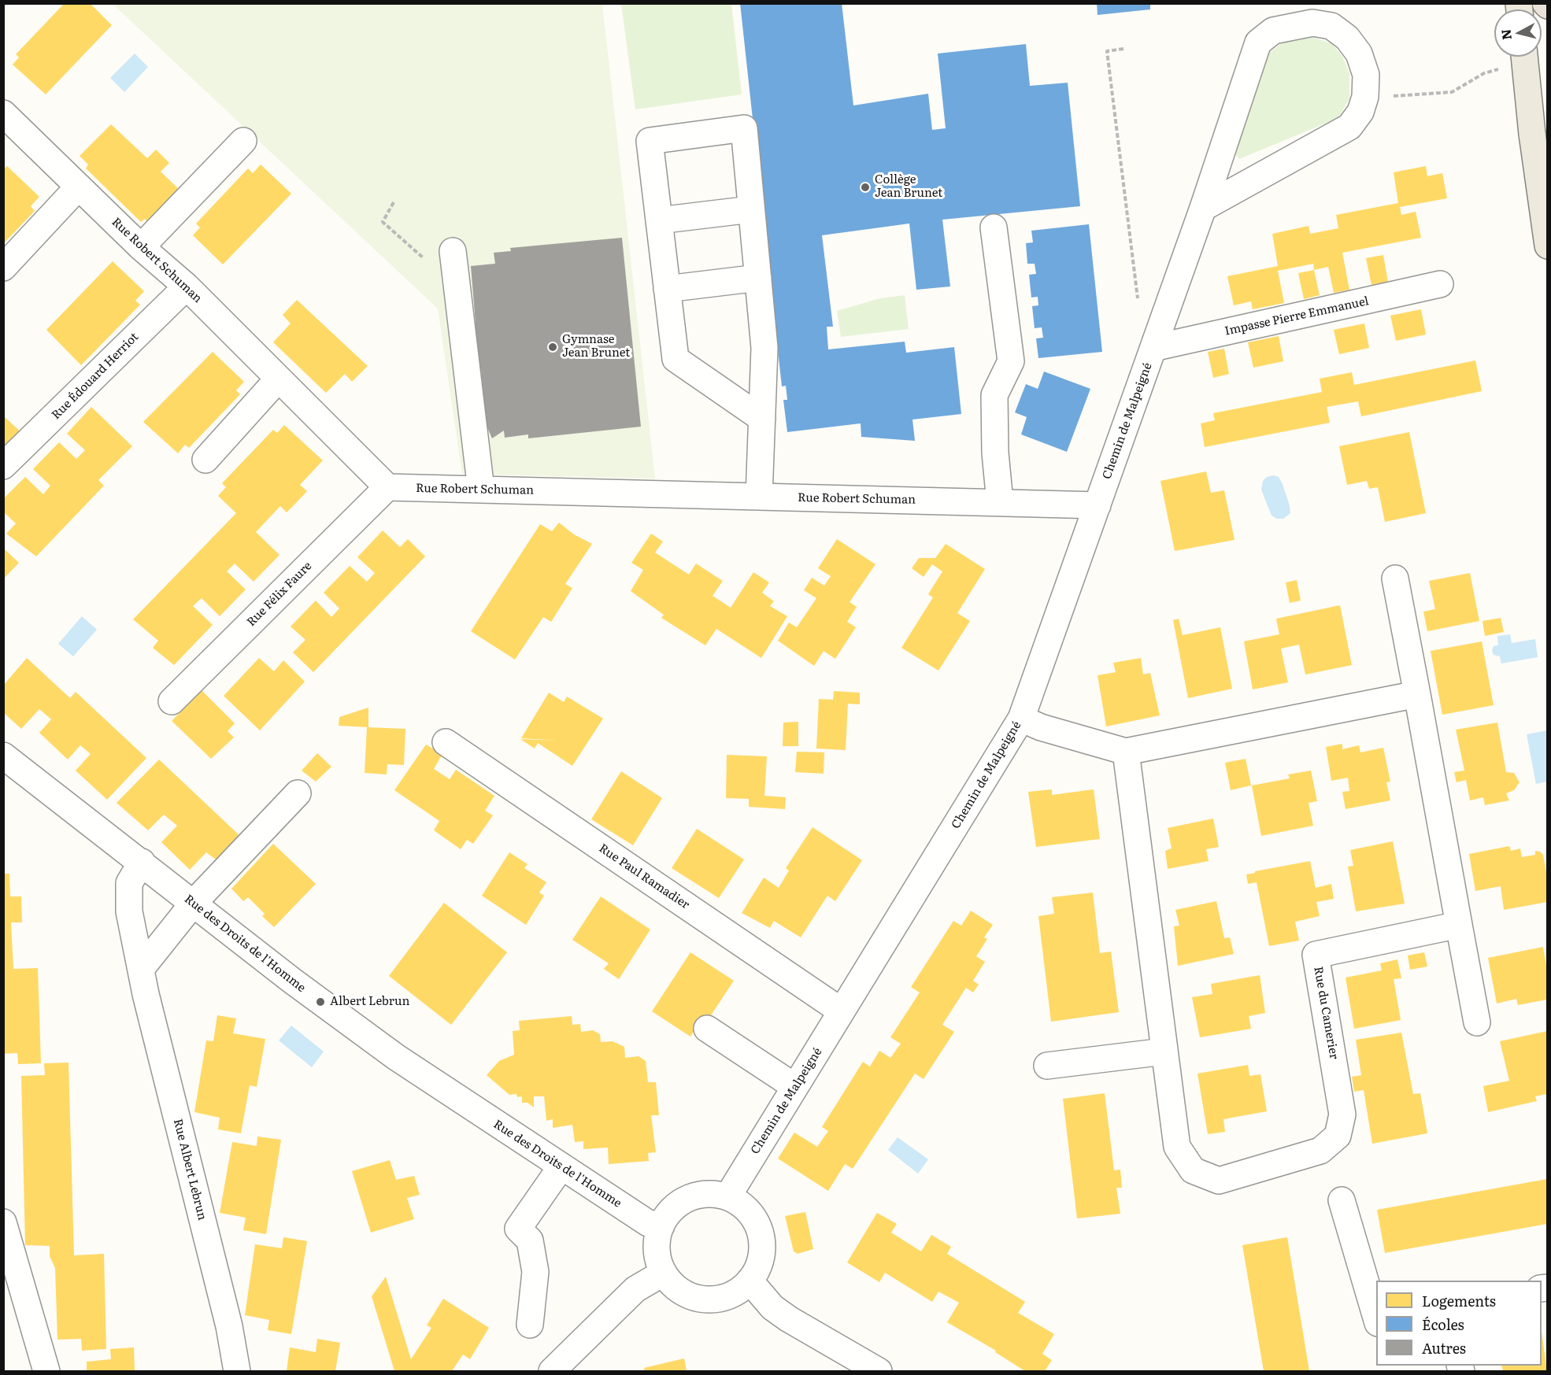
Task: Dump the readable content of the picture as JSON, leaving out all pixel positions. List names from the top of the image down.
{
  "streets": {
    "street": [
      "Rue Robert Schuman",
      "Impasse Pierre Emmanuel",
      "Rue Édouard Herriot",
      "Chemin de Malpeigné",
      "Rue Félix Faure",
      "Rue Paul Ramadier",
      "Rue des Droits de l'Homme",
      "Rue du Camerier",
      "Rue Albert Lebrun"
    ]
  },
  "crossings": [
    ["Rue Robert Schuman", "Rue Édouard Herriot"],
    ["Rue Robert Schuman", "Chemin de Malpeigné"],
    ["Rue Robert Schuman", "Rue Félix Faure"],
    ["Impasse Pierre Emmanuel", "Chemin de Malpeigné"],
    ["Chemin de Malpeigné", "Rue Paul Ramadier"],
    ["Chemin de Malpeigné", "Rue des Droits de l'Homme"],
    ["Rue des Droits de l'Homme", "Rue Albert Lebrun"]
  ],
  "places": ["Collège Jean Brunet", "Gymnase Jean Brunet", "Albert Lebrun"],
  "legend": ["Logements", "Écoles", "Autres"],
  "north": "left"
}
